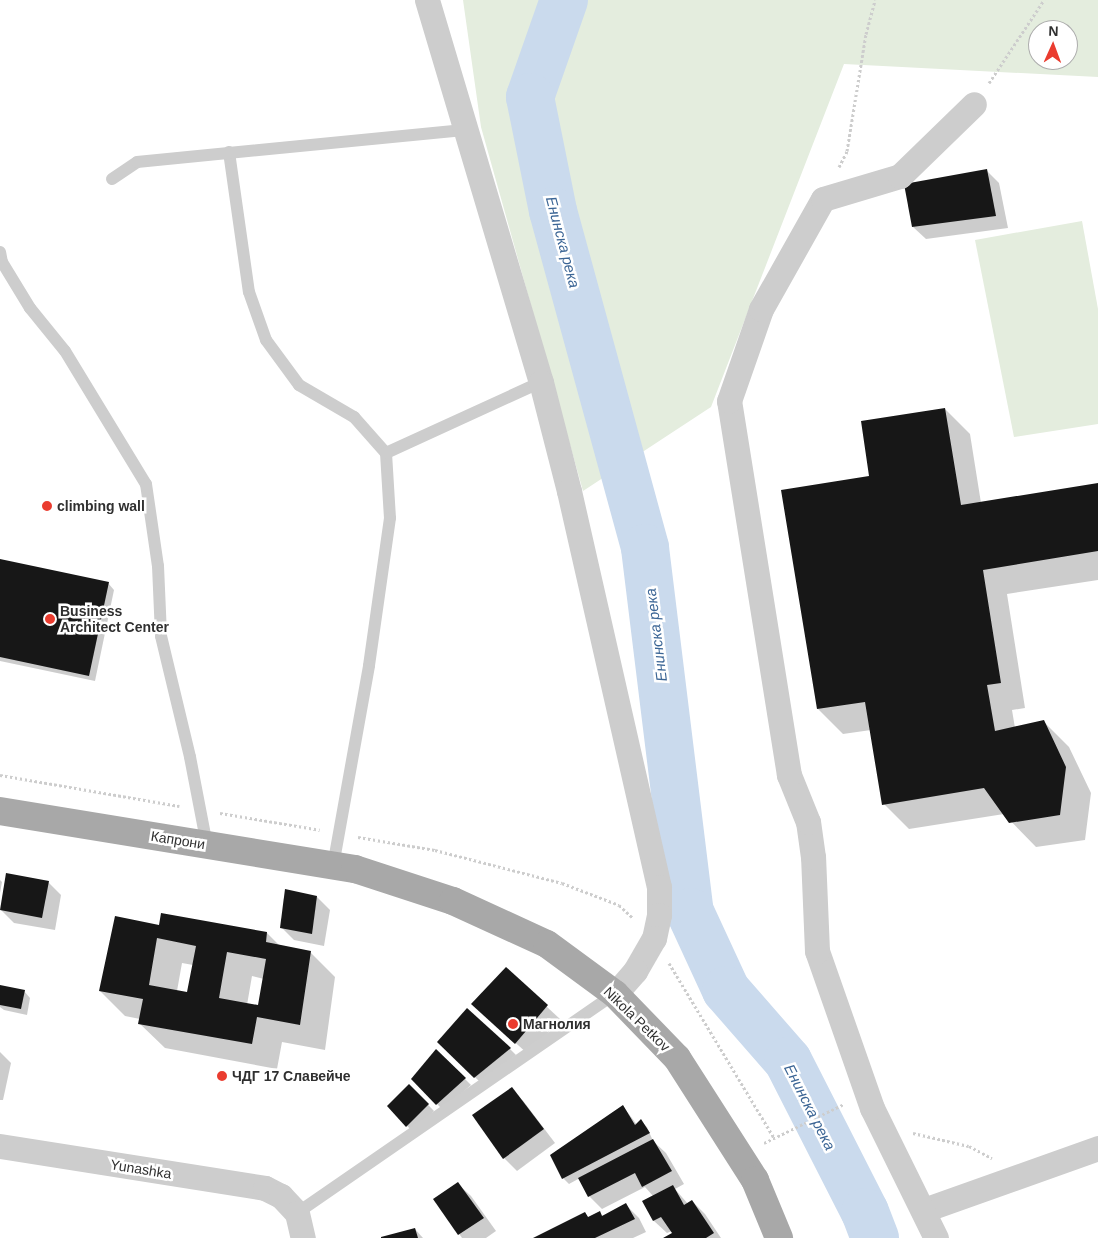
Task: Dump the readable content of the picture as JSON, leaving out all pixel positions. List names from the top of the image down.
{
  "streets": {
    "main road": ["Капрони", "Nikola Petkov"],
    "street": ["Yunashka"]
  },
  "crossings": [
    ["Капрони", "Nikola Petkov"]
  ],
  "water": ["Енинска река"],
  "places": [
    "climbing wall",
    "Business Architect Center",
    "Магнолия",
    "ЧДГ 17 Славейче"
  ],
  "north": "top"
}
